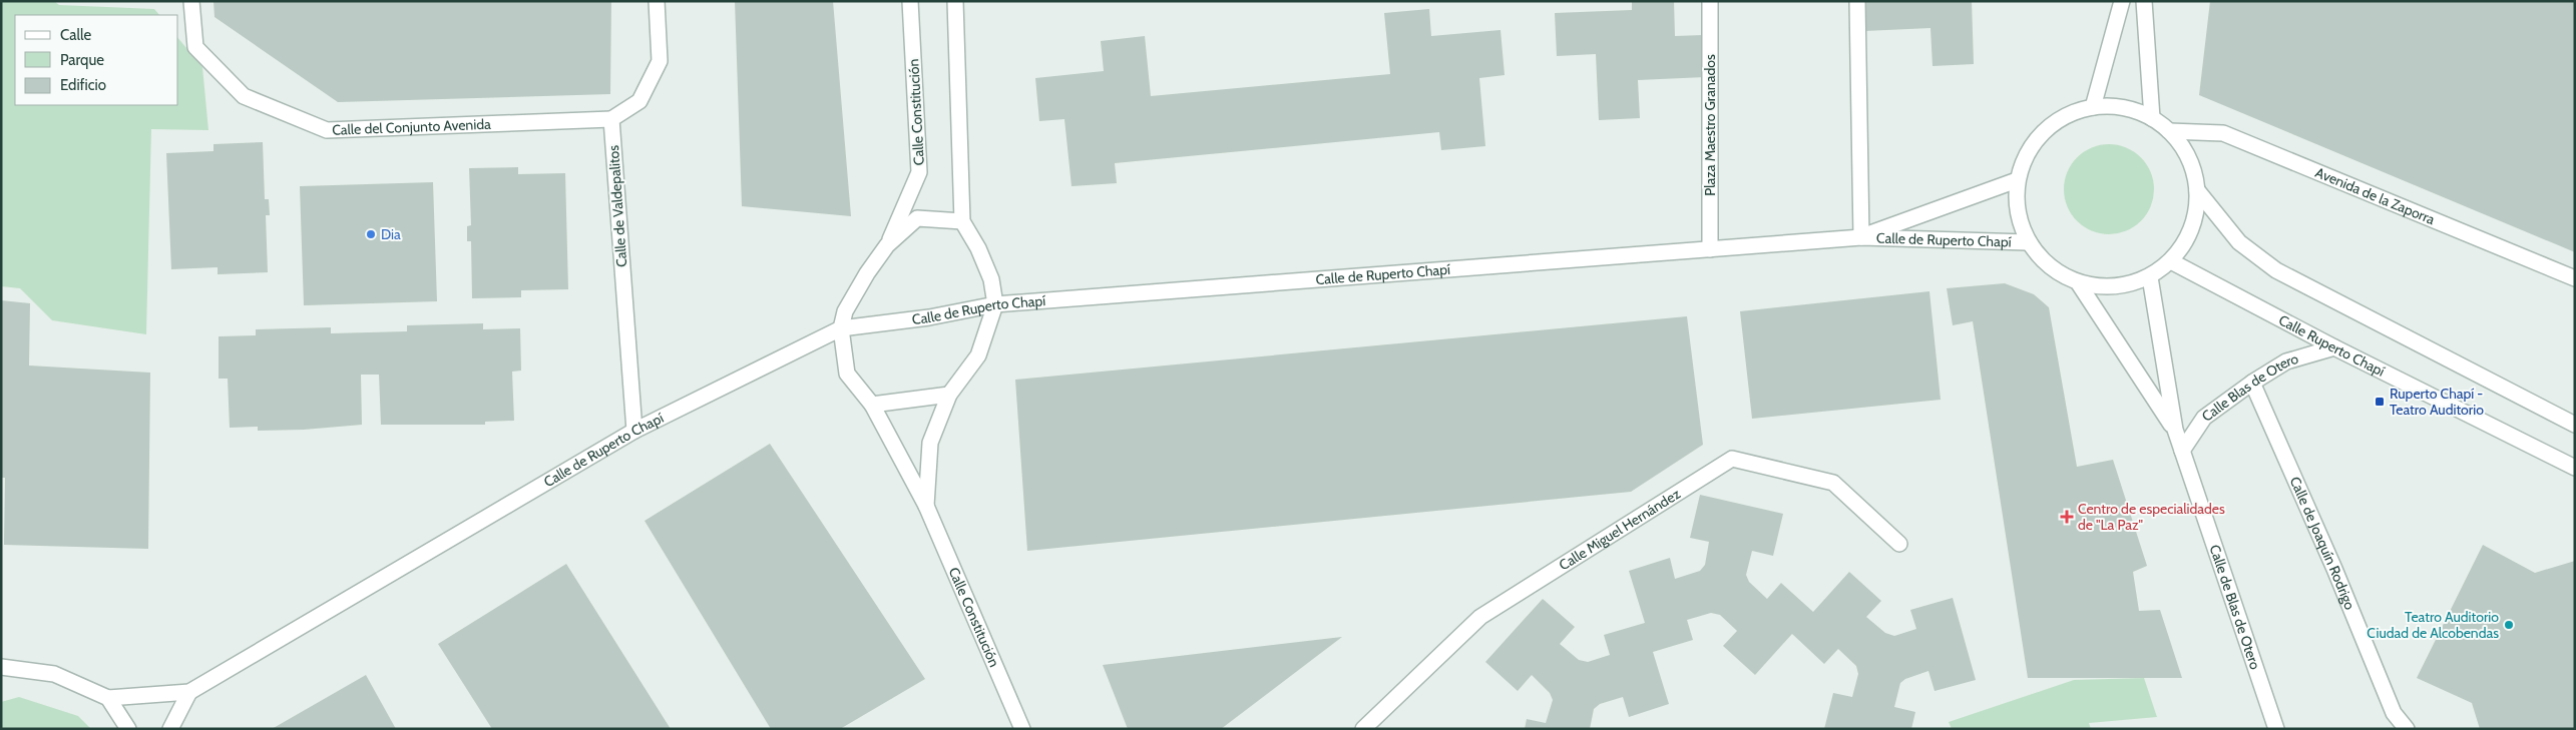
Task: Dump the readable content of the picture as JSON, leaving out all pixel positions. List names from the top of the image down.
{
  "streets": {
    "street": [
      "Calle Constitución",
      "Plaza Maestro Granados",
      "Calle del Conjunto Avenida",
      "Avenida de la Zaporra",
      "Calle de Valdepalitos",
      "Calle de Ruperto Chapí",
      "Calle Ruperto Chapí",
      "Calle Blas de Otero",
      "Calle Miguel Hernández",
      "Calle de Joaquín Rodrigo",
      "Calle de Blas de Otero"
    ]
  },
  "crossings": [
    ["Calle Constitución", "Calle de Ruperto Chapí"],
    ["Plaza Maestro Granados", "Calle de Ruperto Chapí"],
    ["Calle del Conjunto Avenida", "Calle de Valdepalitos"],
    ["Calle de Valdepalitos", "Calle de Ruperto Chapí"],
    ["Calle Ruperto Chapí", "Calle Blas de Otero"],
    ["Calle Blas de Otero", "Calle de Joaquín Rodrigo"],
    ["Calle Blas de Otero", "Calle de Blas de Otero"]
  ],
  "places": {
    "other": ["Dia", "Teatro Auditorio Ciudad de Alcobendas"],
    "transit": ["Ruperto Chapí - Teatro Auditorio"],
    "health": ["Centro de especialidades de \"La Paz\""]
  },
  "legend": ["Calle", "Parque", "Edificio"]
}
